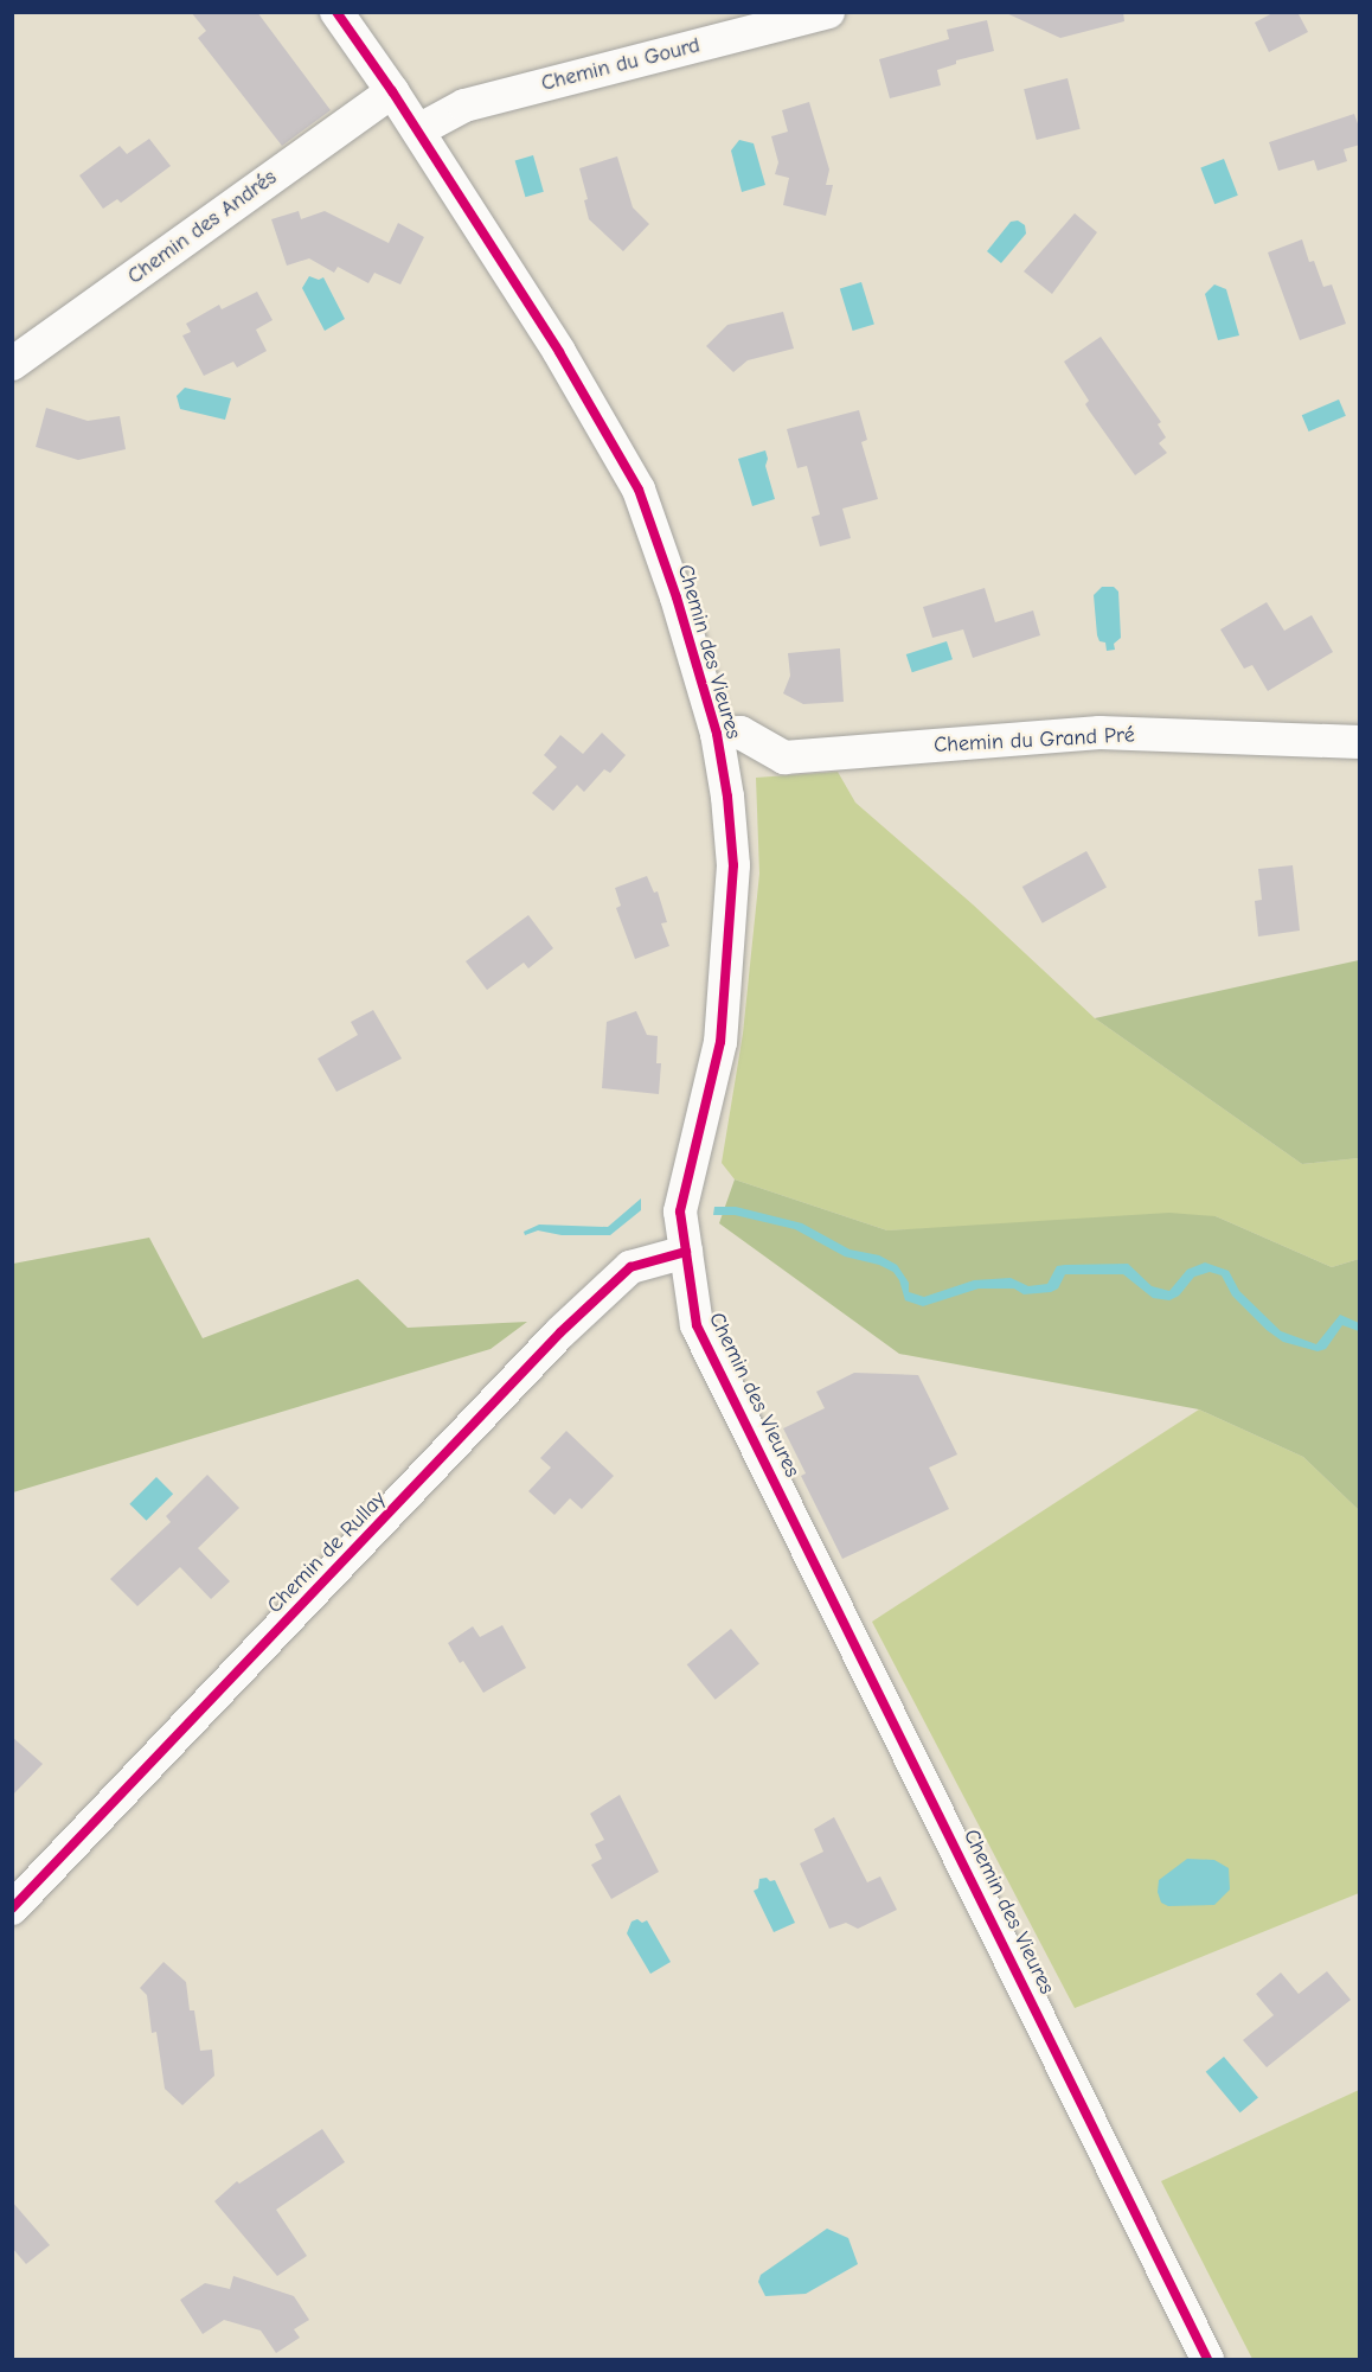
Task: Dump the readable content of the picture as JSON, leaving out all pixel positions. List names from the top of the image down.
{
  "streets": {
    "street": [
      "Chemin du Gourd",
      "Chemin des Andrés",
      "Chemin des Vieures",
      "Chemin du Grand Pré",
      "Chemin de Rullay"
    ]
  },
  "crossings": [
    ["Chemin du Gourd", "Chemin des Vieures"],
    ["Chemin des Vieures", "Chemin du Grand Pré"],
    ["Chemin des Vieures", "Chemin de Rullay"]
  ]
}
